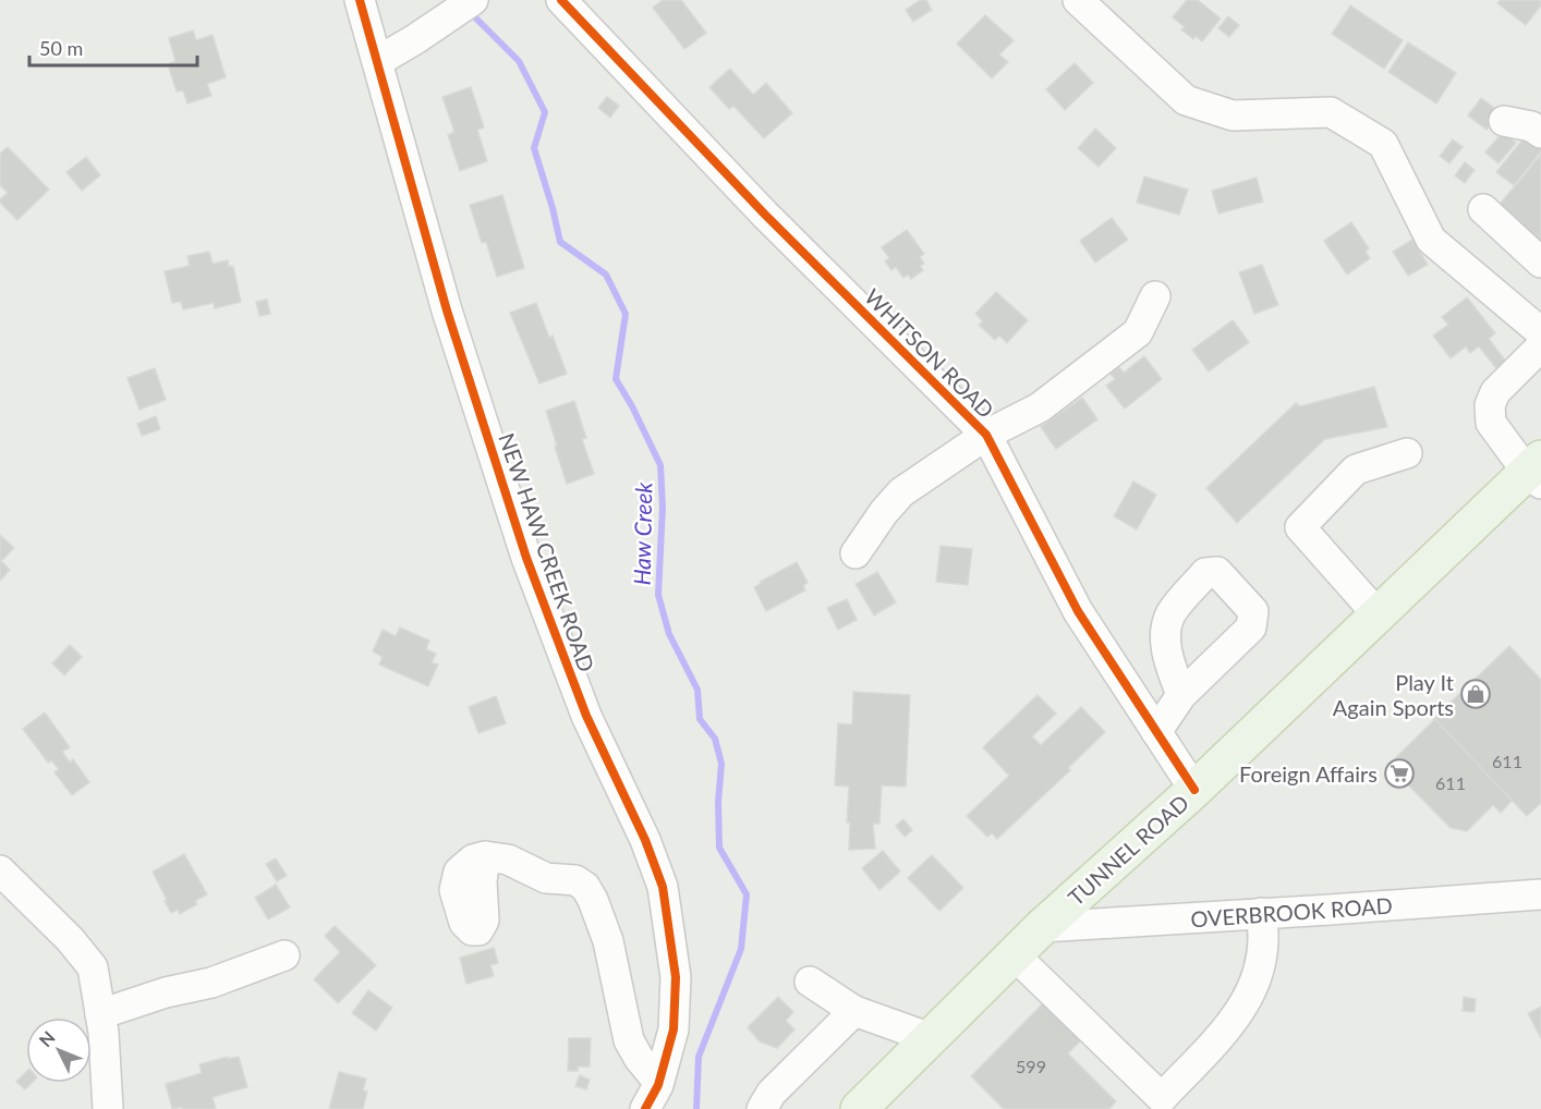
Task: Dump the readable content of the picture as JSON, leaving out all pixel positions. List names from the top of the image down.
{
  "streets": {
    "main road": ["TUNNEL ROAD"],
    "street": ["WHITSON ROAD", "NEW HAW CREEK ROAD", "OVERBROOK ROAD"]
  },
  "crossings": [
    ["WHITSON ROAD", "TUNNEL ROAD"],
    ["TUNNEL ROAD", "OVERBROOK ROAD"]
  ],
  "water": ["Haw Creek"],
  "places": {
    "shop": ["Play It Again Sports"],
    "supermarket": ["Foreign Affairs"]
  },
  "house_numbers": ["611", "611", "599"],
  "scale_bar": "50 m",
  "north": "top left"
}
